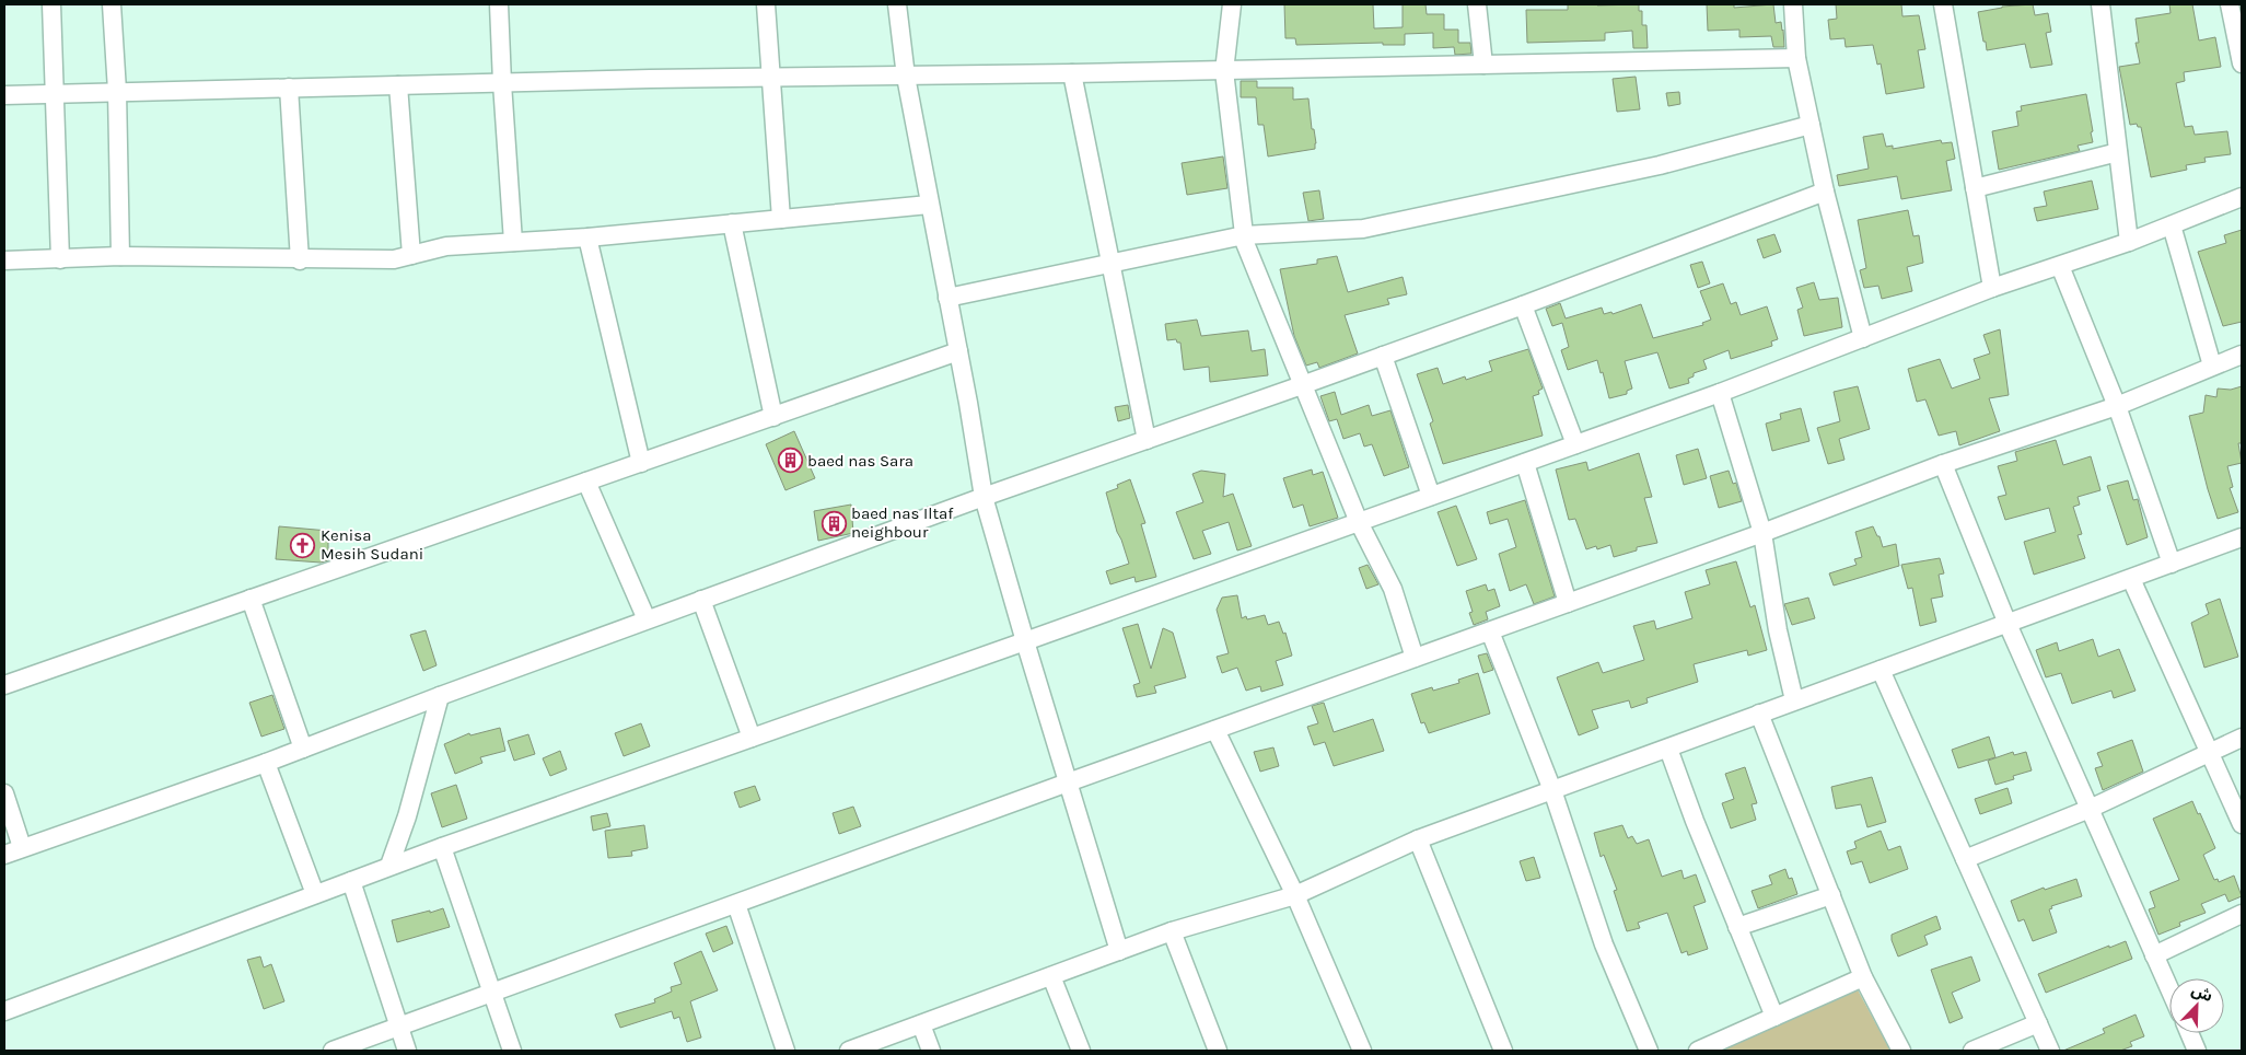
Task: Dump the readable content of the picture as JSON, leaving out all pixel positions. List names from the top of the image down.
{
  "places": {
    "building": ["baed nas Sara", "baed nas Iltaf neighbour"],
    "church": ["Kenisa Mesih Sudani"]
  },
  "north": "top right"
}
